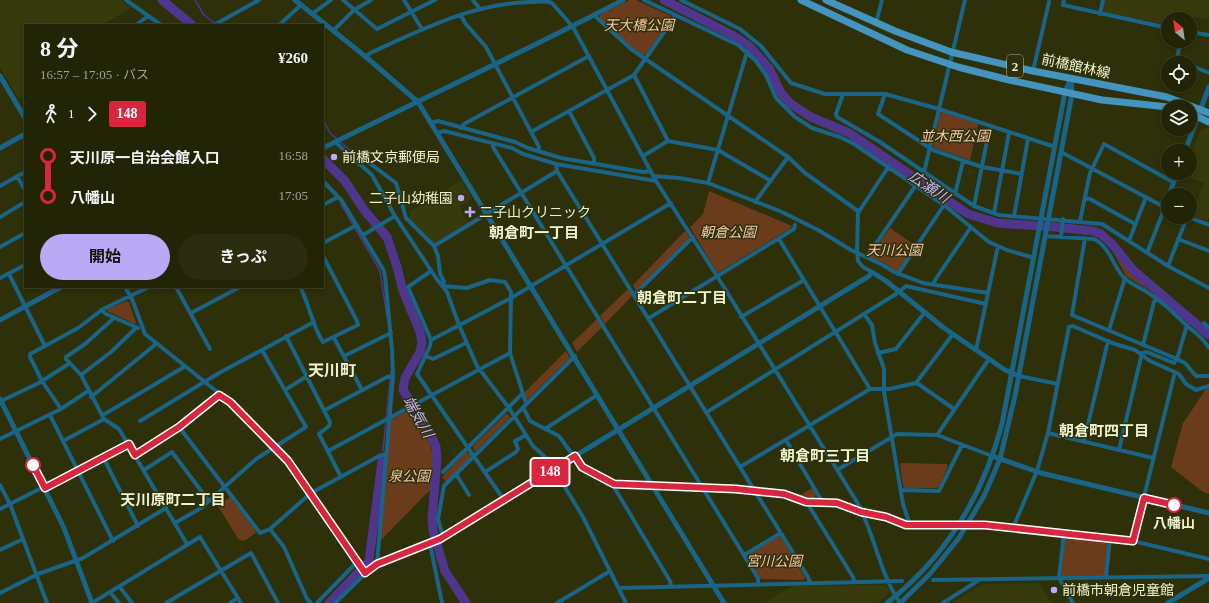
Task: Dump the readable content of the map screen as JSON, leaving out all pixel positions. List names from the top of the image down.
{
  "streets": {
    "main road": ["2", "前橋館林線"]
  },
  "districts": [
    "朝倉町一丁目",
    "朝倉町二丁目",
    "天川町",
    "朝倉町四丁目",
    "朝倉町三丁目",
    "天川原町二丁目"
  ],
  "water": ["広瀬川", "端気川"],
  "parks": [
    "天大橋公園",
    "並木西公園",
    "朝倉公園",
    "天川公園",
    "泉公園",
    "宮川公園"
  ],
  "places": {
    "other": [
      "前橋文京郵便局",
      "二子山幼稚園",
      "八幡山",
      "前橋市朝倉児童館"
    ],
    "health": ["二子山クリニック"]
  },
  "lines": ["bus line 148"],
  "north": "top left",
  "page": {
    "on_map": "148",
    "map_buttons": ["+", "−"],
    "heading": ["8 分", "16:57 – 17:05 · バス", "¥260"],
    "legs": ["1", "148"],
    "list": [
      {
        "name": "天川原一自治会館入口",
        "value": "16:58"
      },
      {
        "name": "八幡山",
        "value": "17:05"
      }
    ],
    "buttons": ["開始", "きっぷ"]
  }
}
